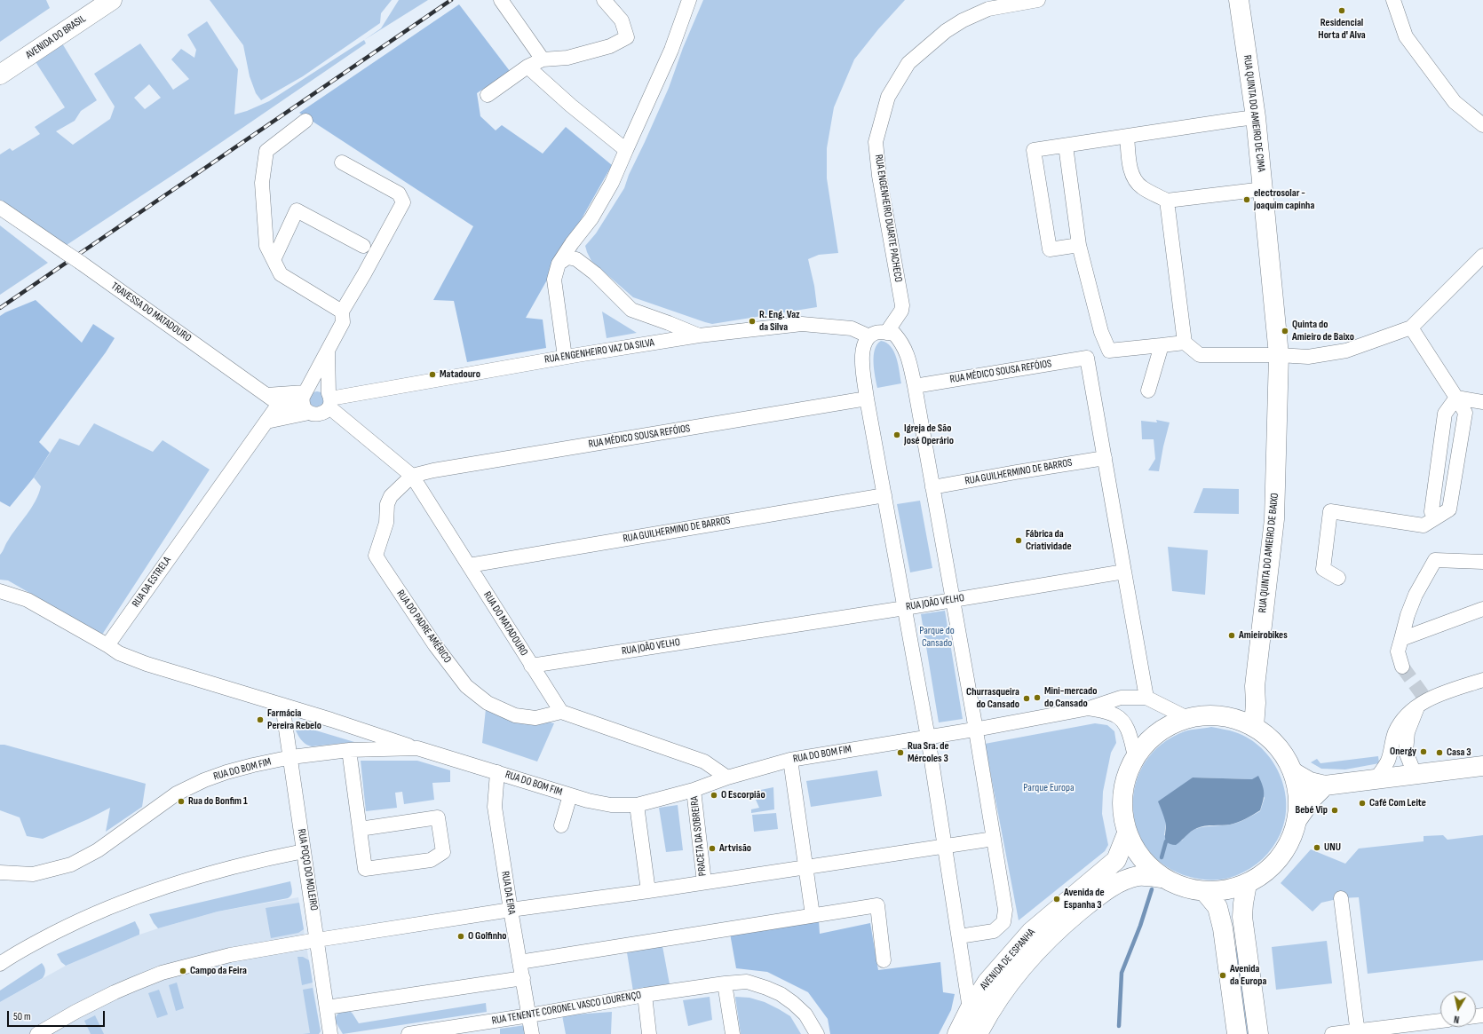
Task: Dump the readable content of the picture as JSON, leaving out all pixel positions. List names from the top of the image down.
{
  "streets": {
    "main road": [
      "AVENIDA DO BRASIL",
      "RUA QUINTA DO AMIEIRO DE CIMA",
      "RUA QUINTA DO AMIEIRO DE BAIXO",
      "AVENIDA DE ESPANHA"
    ],
    "street": [
      "RUA ENGENHEIRO DUARTE PACHECO",
      "TRAVESSA DO MATADOURO",
      "RUA ENGENHEIRO VAZ DA SILVA",
      "RUA MÉDICO SOUSA REFÓIOS",
      "RUA GUILHERMINO DE BARROS",
      "RUA DA ESTRELA",
      "RUA JOÃO VELHO",
      "RUA DO MATADOURO",
      "RUA DO PADRE AMÉRICO",
      "RUA DO BOM FIM",
      "PRACETA DA SOBREIRA",
      "RUA POÇO DO MOLEIRO",
      "RUA DA EIRA",
      "RUA TENENTE CORONEL VASCO LOURENÇO"
    ]
  },
  "crossings": [
    ["RUA QUINTA DO AMIEIRO DE CIMA", "RUA QUINTA DO AMIEIRO DE BAIXO"],
    ["TRAVESSA DO MATADOURO", "RUA ENGENHEIRO VAZ DA SILVA"],
    ["TRAVESSA DO MATADOURO", "RUA DA ESTRELA"],
    ["TRAVESSA DO MATADOURO", "RUA DO MATADOURO"],
    ["RUA ENGENHEIRO VAZ DA SILVA", "RUA DO MATADOURO"],
    ["RUA MÉDICO SOUSA REFÓIOS", "RUA GUILHERMINO DE BARROS"],
    ["RUA MÉDICO SOUSA REFÓIOS", "RUA DO MATADOURO"],
    ["RUA MÉDICO SOUSA REFÓIOS", "RUA DO PADRE AMÉRICO"],
    ["RUA GUILHERMINO DE BARROS", "RUA DO MATADOURO"],
    ["RUA JOÃO VELHO", "RUA DO MATADOURO"],
    ["RUA DO MATADOURO", "RUA DO PADRE AMÉRICO"],
    ["RUA DO BOM FIM", "PRACETA DA SOBREIRA"],
    ["RUA DO BOM FIM", "RUA POÇO DO MOLEIRO"],
    ["RUA DO BOM FIM", "RUA DA EIRA"],
    ["RUA DA EIRA", "RUA TENENTE CORONEL VASCO LOURENÇO"]
  ],
  "parks": ["Parque do Cansado", "Parque Europa"],
  "places": [
    "Residencial Horta d' Alva",
    "electrosolar - joaquim capinha",
    "R. Eng. Vaz da Silva",
    "Quinta do Amieiro de Baixo",
    "Matadouro",
    "Igreja de São José Operário",
    "Fábrica da Criatividade",
    "Amieirobikes",
    "Mini-mercado do Cansado",
    "Churrasqueira do Cansado",
    "Farmácia Pereira Rebelo",
    "Onergy",
    "Rua Sra. de Mércoles 3",
    "Casa 3",
    "O Escorpião",
    "Rua do Bonfim 1",
    "Café Com Leite",
    "Bebé Vip",
    "UNU",
    "Artvisão",
    "Avenida de Espanha 3",
    "O Golfinho",
    "Campo da Feira",
    "Avenida da Europa"
  ],
  "scale_bar": "50 m",
  "north": "bottom"
}
